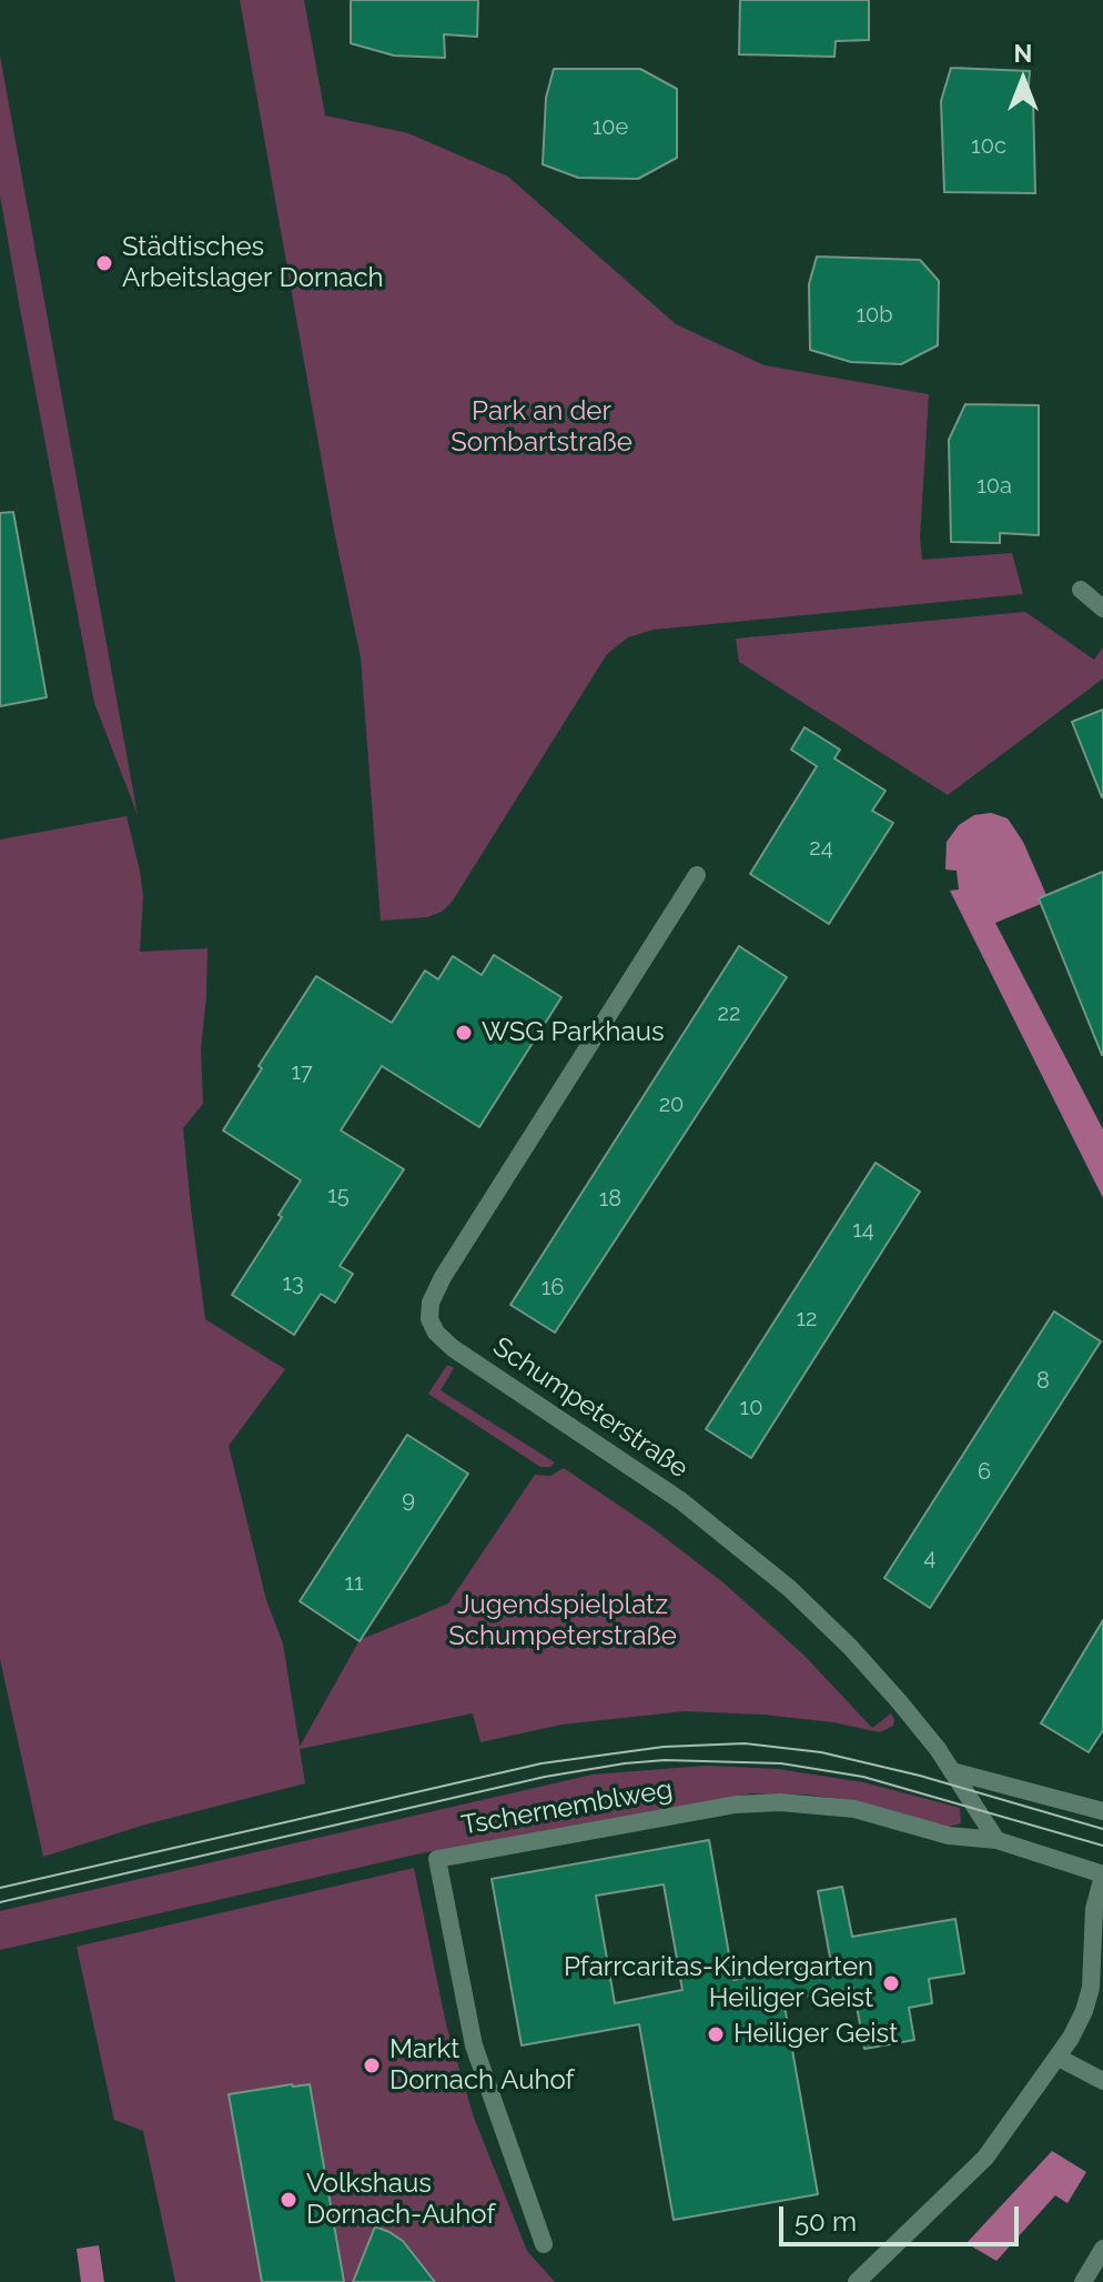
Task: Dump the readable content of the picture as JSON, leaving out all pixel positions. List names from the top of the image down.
{
  "streets": {
    "street": ["Schumpeterstraße", "Tschernemblweg"]
  },
  "crossings": [
    ["Schumpeterstraße", "Tschernemblweg"]
  ],
  "parks": ["Park an der Sombartstraße", "Jugendspielplatz Schumpeterstraße"],
  "places": [
    "Städtisches Arbeitslager Dornach",
    "WSG Parkhaus",
    "Pfarrcaritas-Kindergarten Heiliger Geist",
    "Heiliger Geist",
    "Markt Dornach Auhof",
    "Volkshaus Dornach-Auhof"
  ],
  "house_numbers": [
    "10e",
    "10c",
    "10b",
    "10a",
    "24",
    "22",
    "17",
    "20",
    "15",
    "18",
    "14",
    "13",
    "16",
    "12",
    "8",
    "10",
    "6",
    "9",
    "4",
    "11"
  ],
  "scale_bar": "50 m",
  "north": "top"
}
